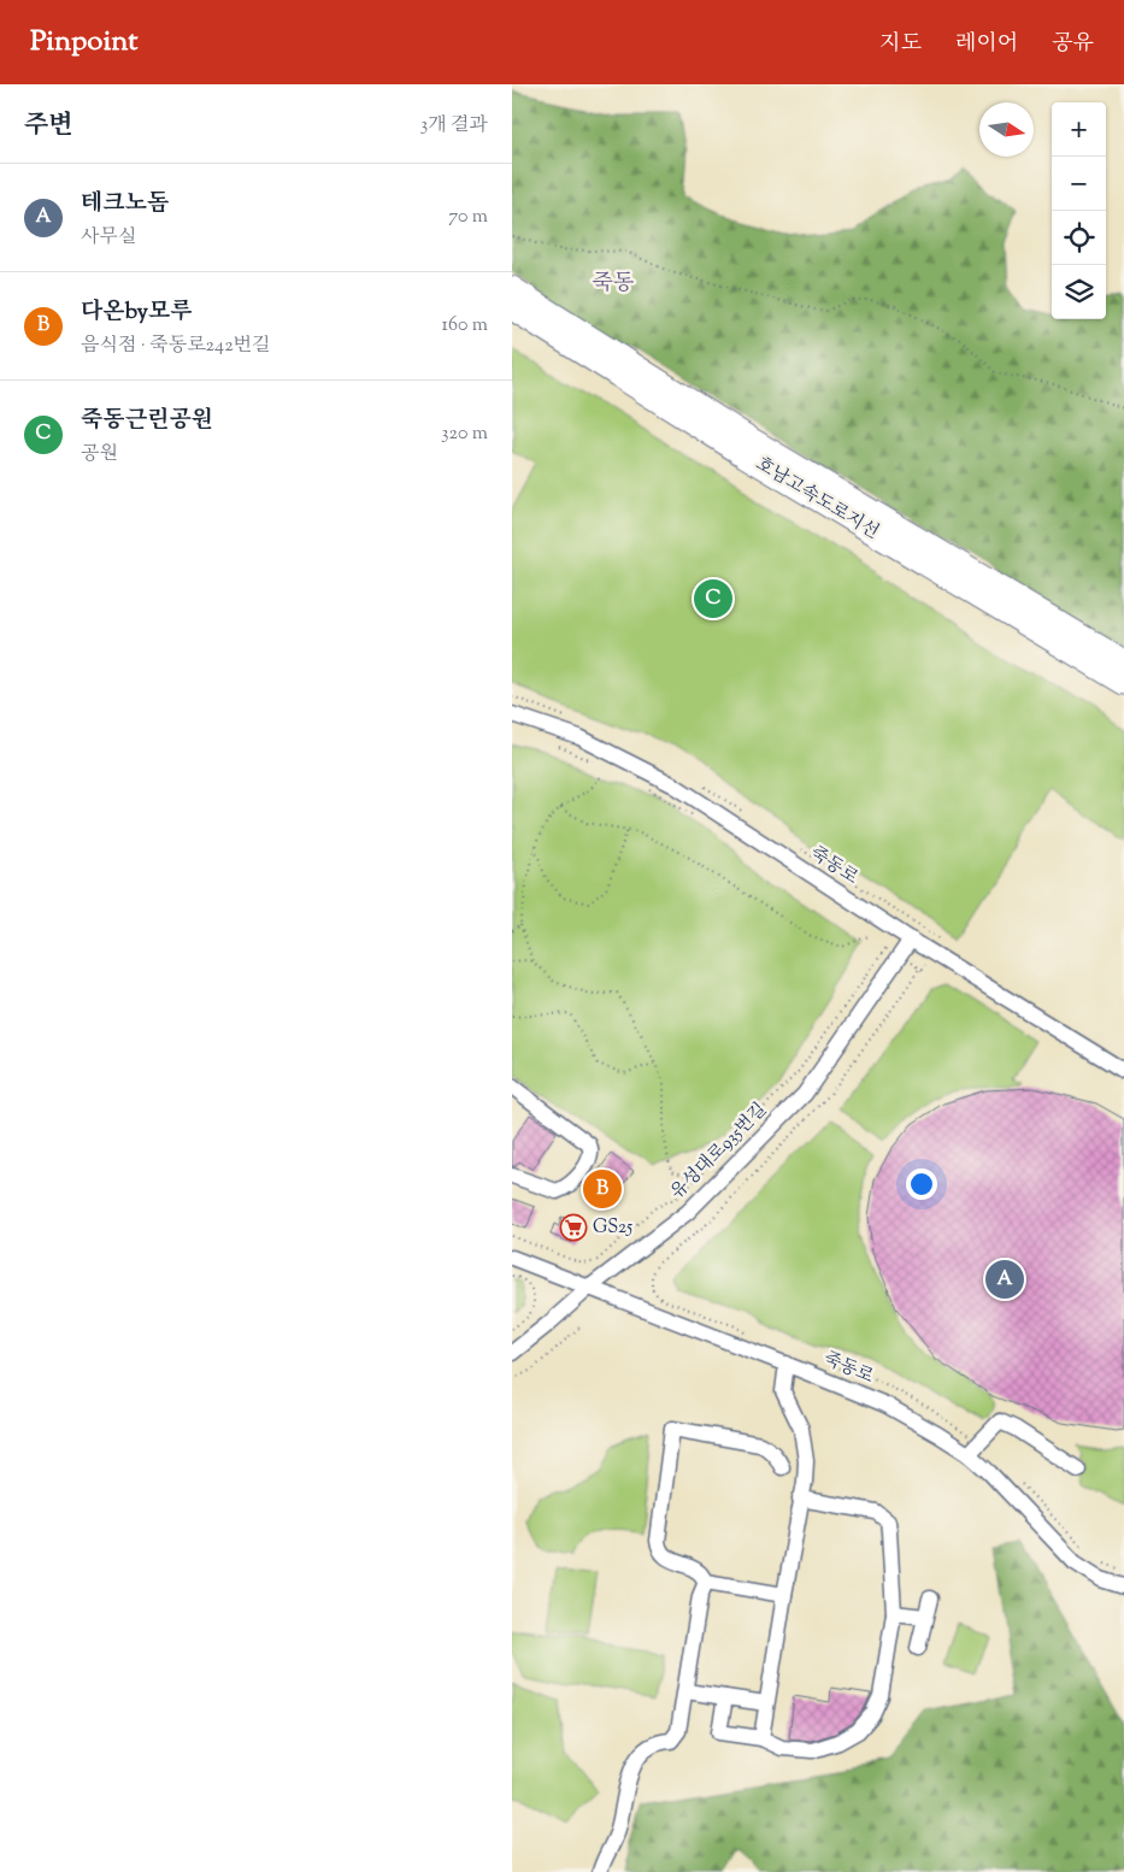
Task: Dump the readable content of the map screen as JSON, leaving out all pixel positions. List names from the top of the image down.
{
  "streets": {
    "highway": ["호남고속도로지선"],
    "street": ["죽동로", "유성대로935번길"]
  },
  "crossings": [
    ["죽동로", "유성대로935번길"]
  ],
  "districts": ["죽동"],
  "places": {
    "supermarket": ["GS25"]
  },
  "north": "right",
  "page": {
    "header": "Pinpoint",
    "nav": ["지도", "레이어", "공유"],
    "heading": ["주변", "3개 결과"],
    "map_buttons": ["+", "−"],
    "list": [
      {
        "mark": "A",
        "name": "테크노돔",
        "note": "사무실",
        "value": "70 m"
      },
      {
        "mark": "B",
        "name": "다온by모루",
        "note": "음식점 · 죽동로242번길",
        "value": "160 m"
      },
      {
        "mark": "C",
        "name": "죽동근린공원",
        "note": "공원",
        "value": "320 m"
      }
    ],
    "pins": ["C", "B", "A"]
  }
}
